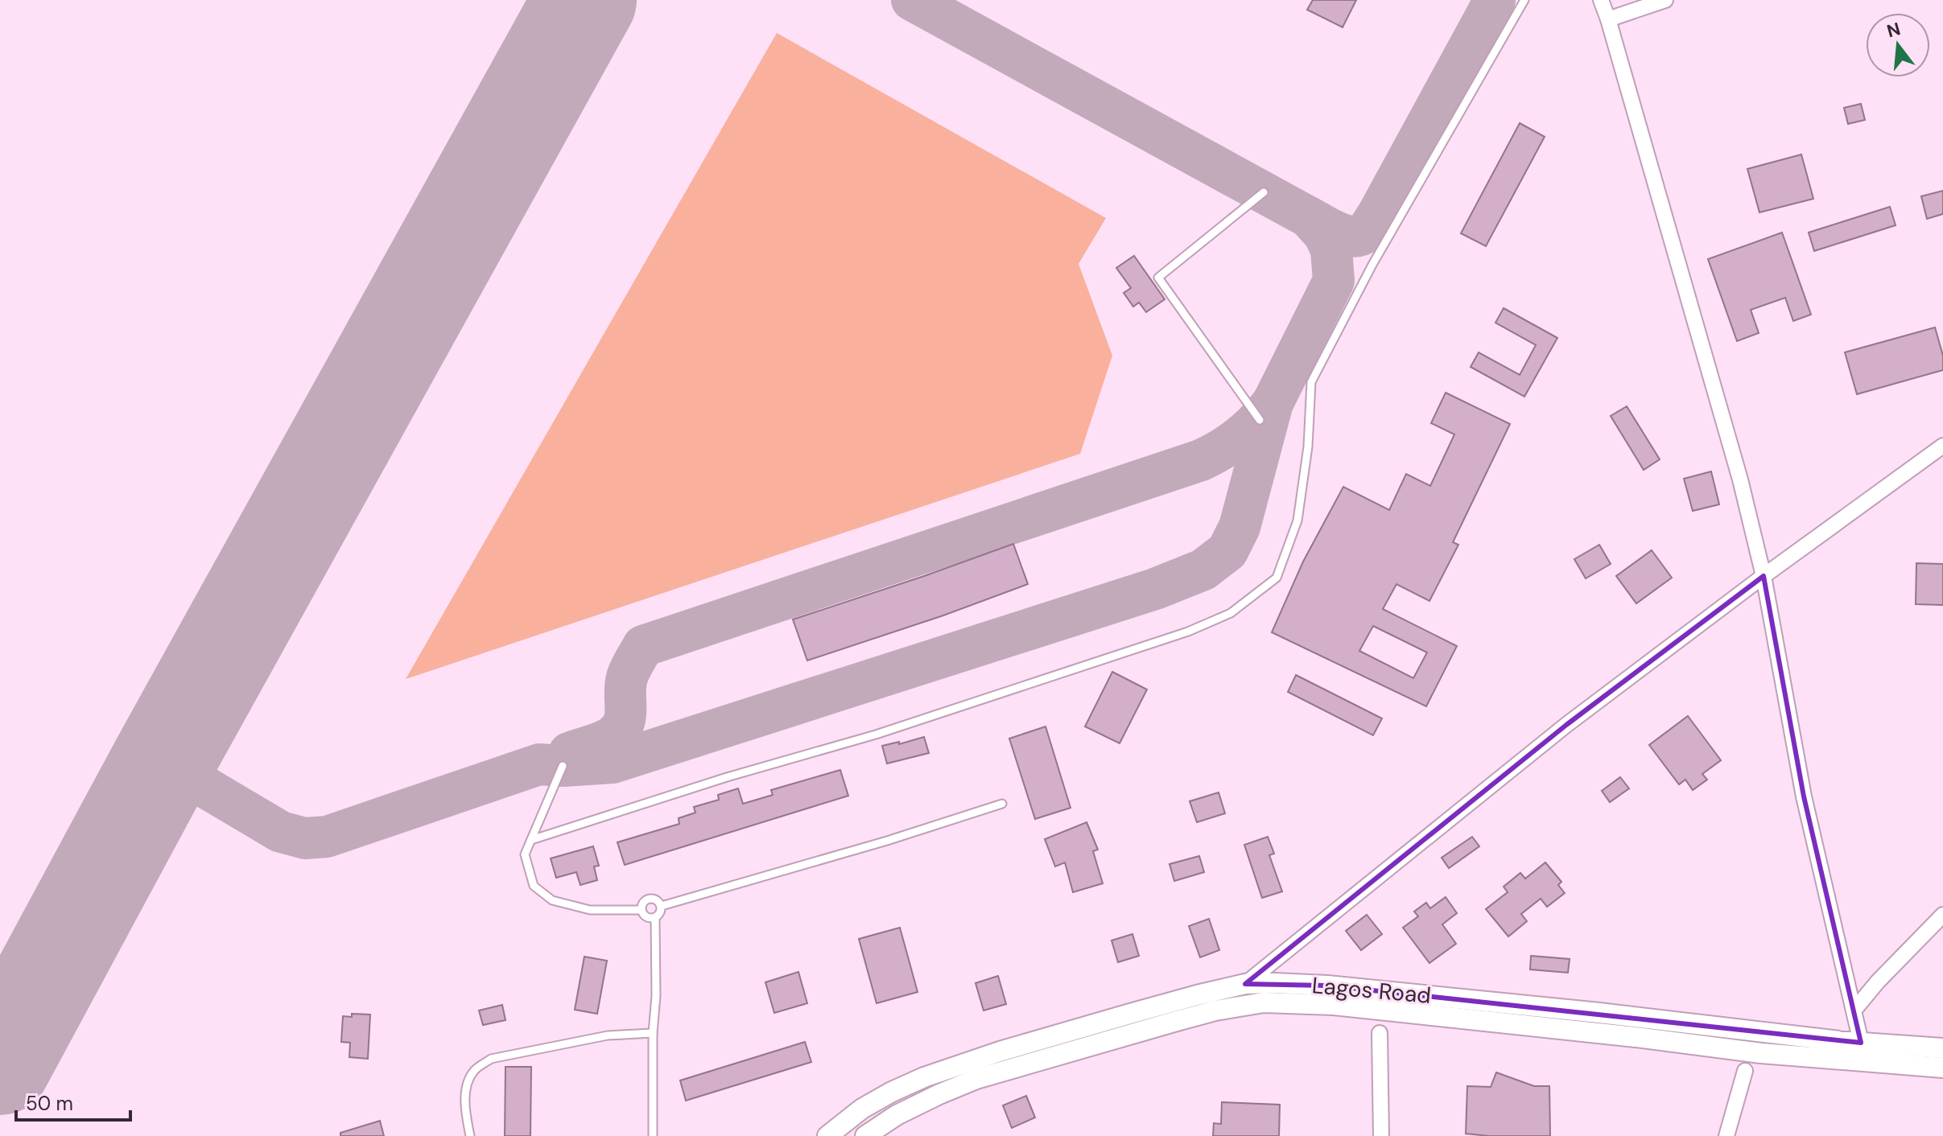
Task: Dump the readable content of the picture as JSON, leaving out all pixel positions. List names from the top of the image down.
{
  "streets": {
    "main road": ["Lagos Road"]
  },
  "scale_bar": "50 m",
  "north": "top"
}
